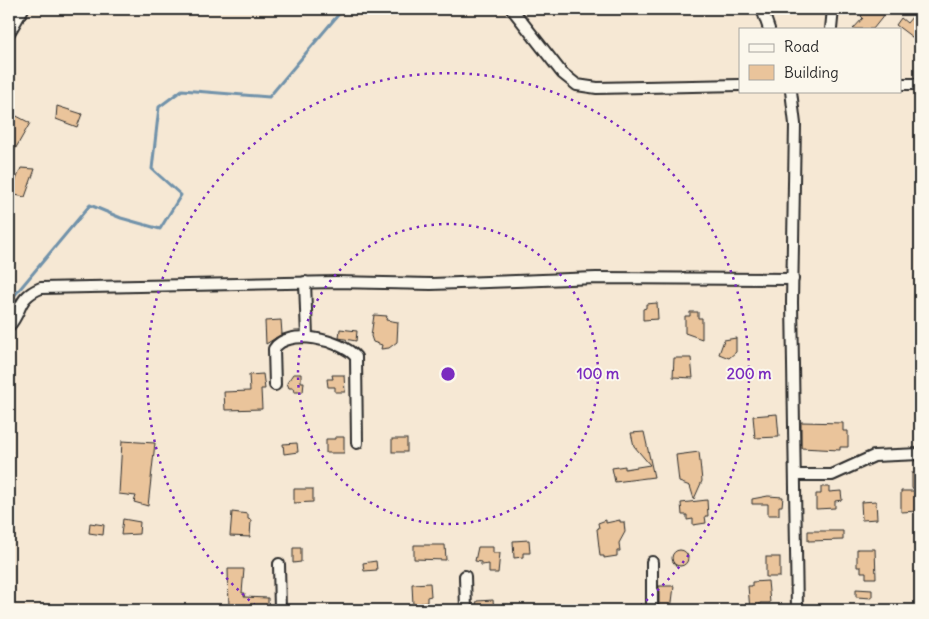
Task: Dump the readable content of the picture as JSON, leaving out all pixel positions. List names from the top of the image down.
{
  "legend": ["Road", "Building"],
  "rings": ["100 m", "200 m"]
}
